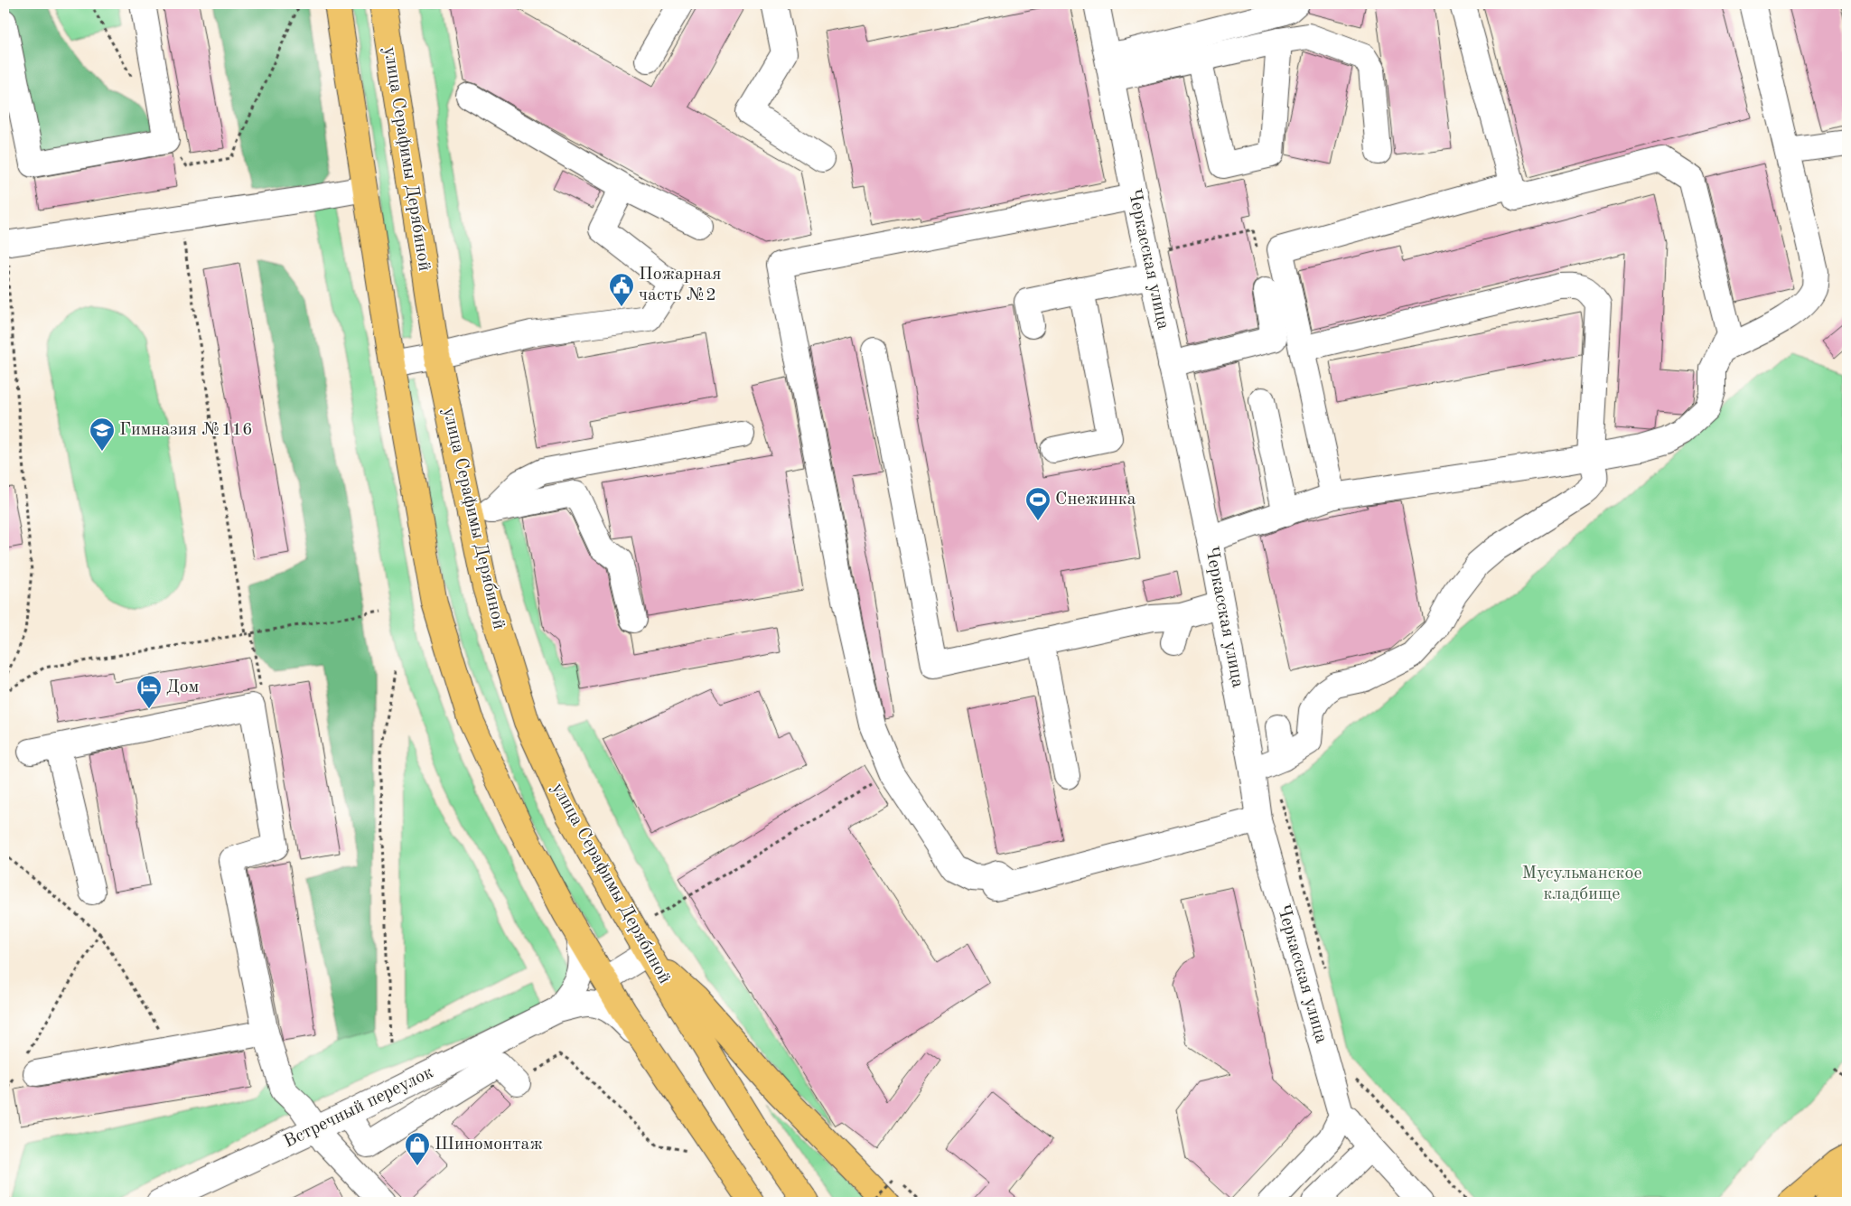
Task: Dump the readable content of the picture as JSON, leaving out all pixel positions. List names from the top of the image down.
{
  "streets": {
    "main road": ["улица Серафимы Дерябиной"],
    "street": ["Черкасская улица", "Встречный переулок"]
  },
  "parks": ["Мусульманское кладбище"],
  "places": {
    "public building": ["Пожарная часть №2"],
    "school or university": ["Гимназия №116"],
    "sports": ["Снежинка"],
    "hotel": ["Дом"],
    "shop": ["Шиномонтаж"]
  }
}
